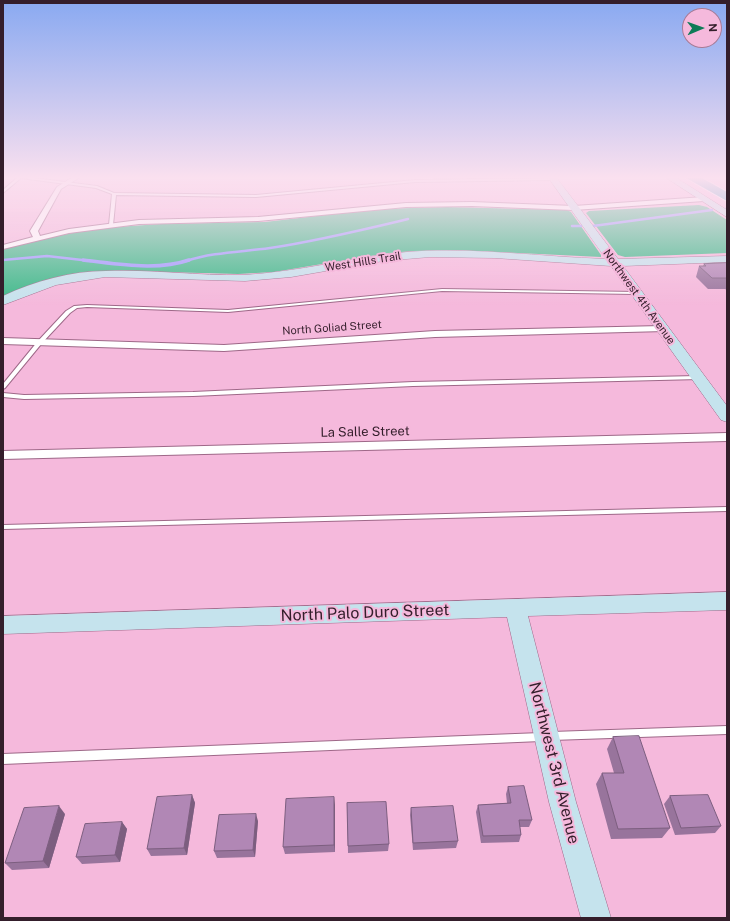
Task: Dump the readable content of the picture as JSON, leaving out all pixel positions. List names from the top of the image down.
{
  "streets": {
    "street": [
      "West Hills Trail",
      "Northwest 4th Avenue",
      "North Goliad Street",
      "La Salle Street",
      "North Palo Duro Street",
      "Northwest 3rd Avenue"
    ]
  },
  "crossings": [
    ["West Hills Trail", "Northwest 4th Avenue"],
    ["Northwest 4th Avenue", "North Goliad Street"],
    ["North Palo Duro Street", "Northwest 3rd Avenue"]
  ],
  "north": "right"
}
